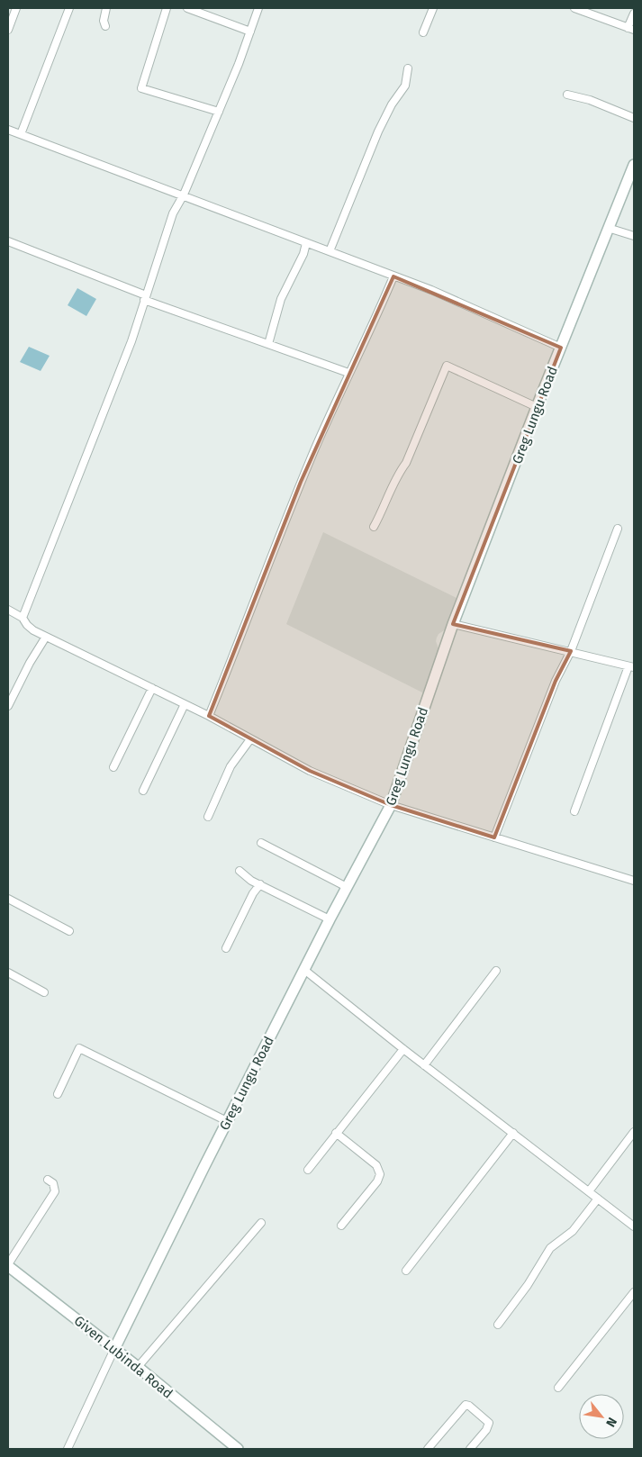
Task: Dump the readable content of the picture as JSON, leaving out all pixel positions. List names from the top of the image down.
{
  "streets": {
    "street": ["Greg Lungu Road", "Given Lubinda Road"]
  },
  "crossings": [
    ["Greg Lungu Road", "Given Lubinda Road"]
  ],
  "north": "bottom right"
}
